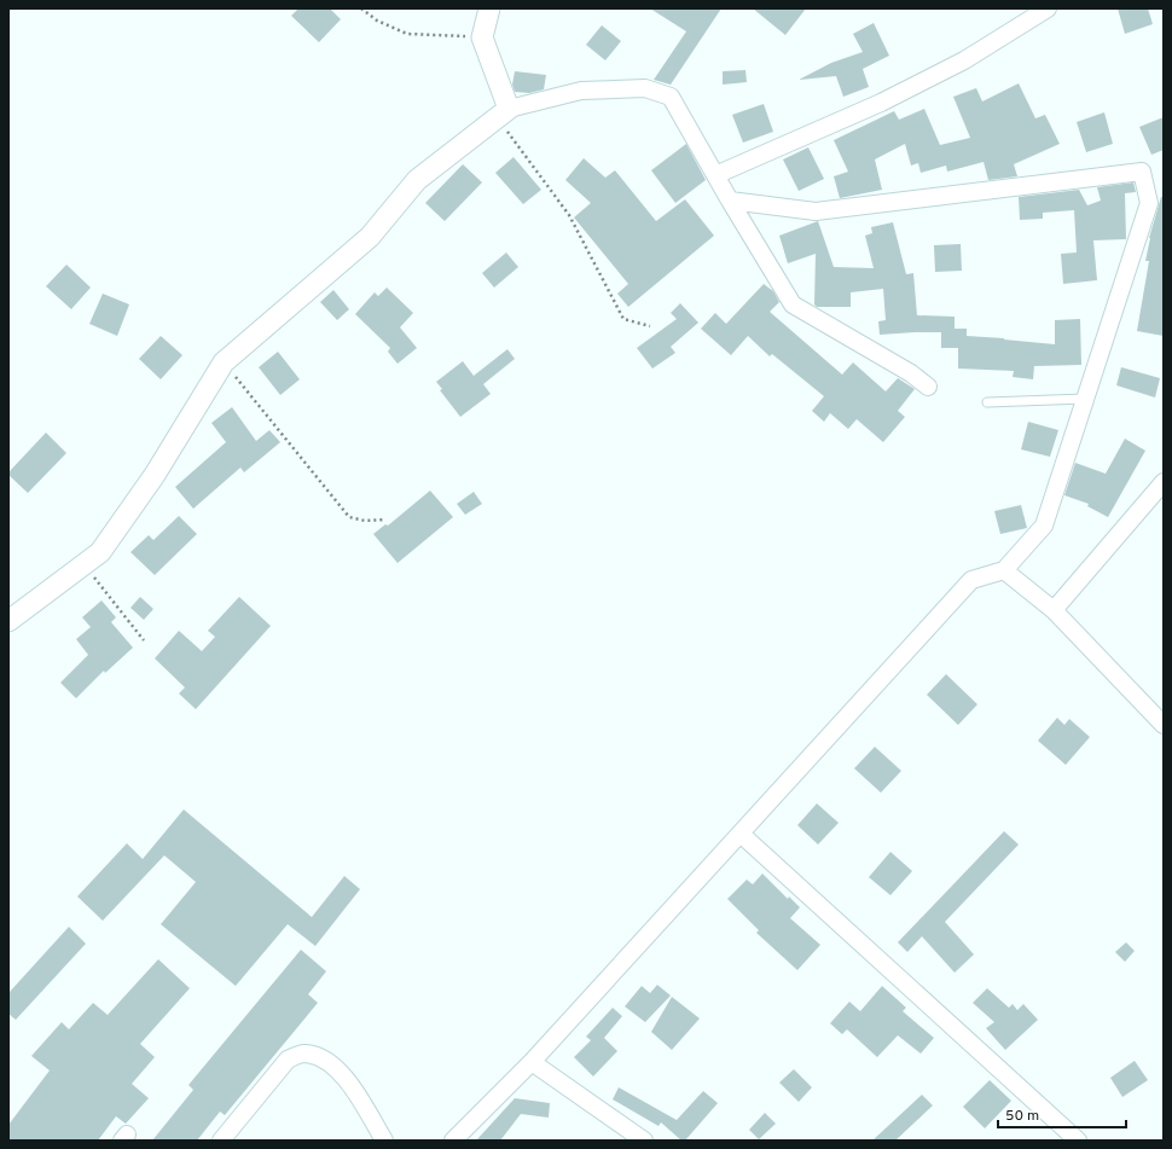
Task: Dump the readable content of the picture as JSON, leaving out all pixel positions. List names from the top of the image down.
{
  "scale_bar": "50 m"
}
